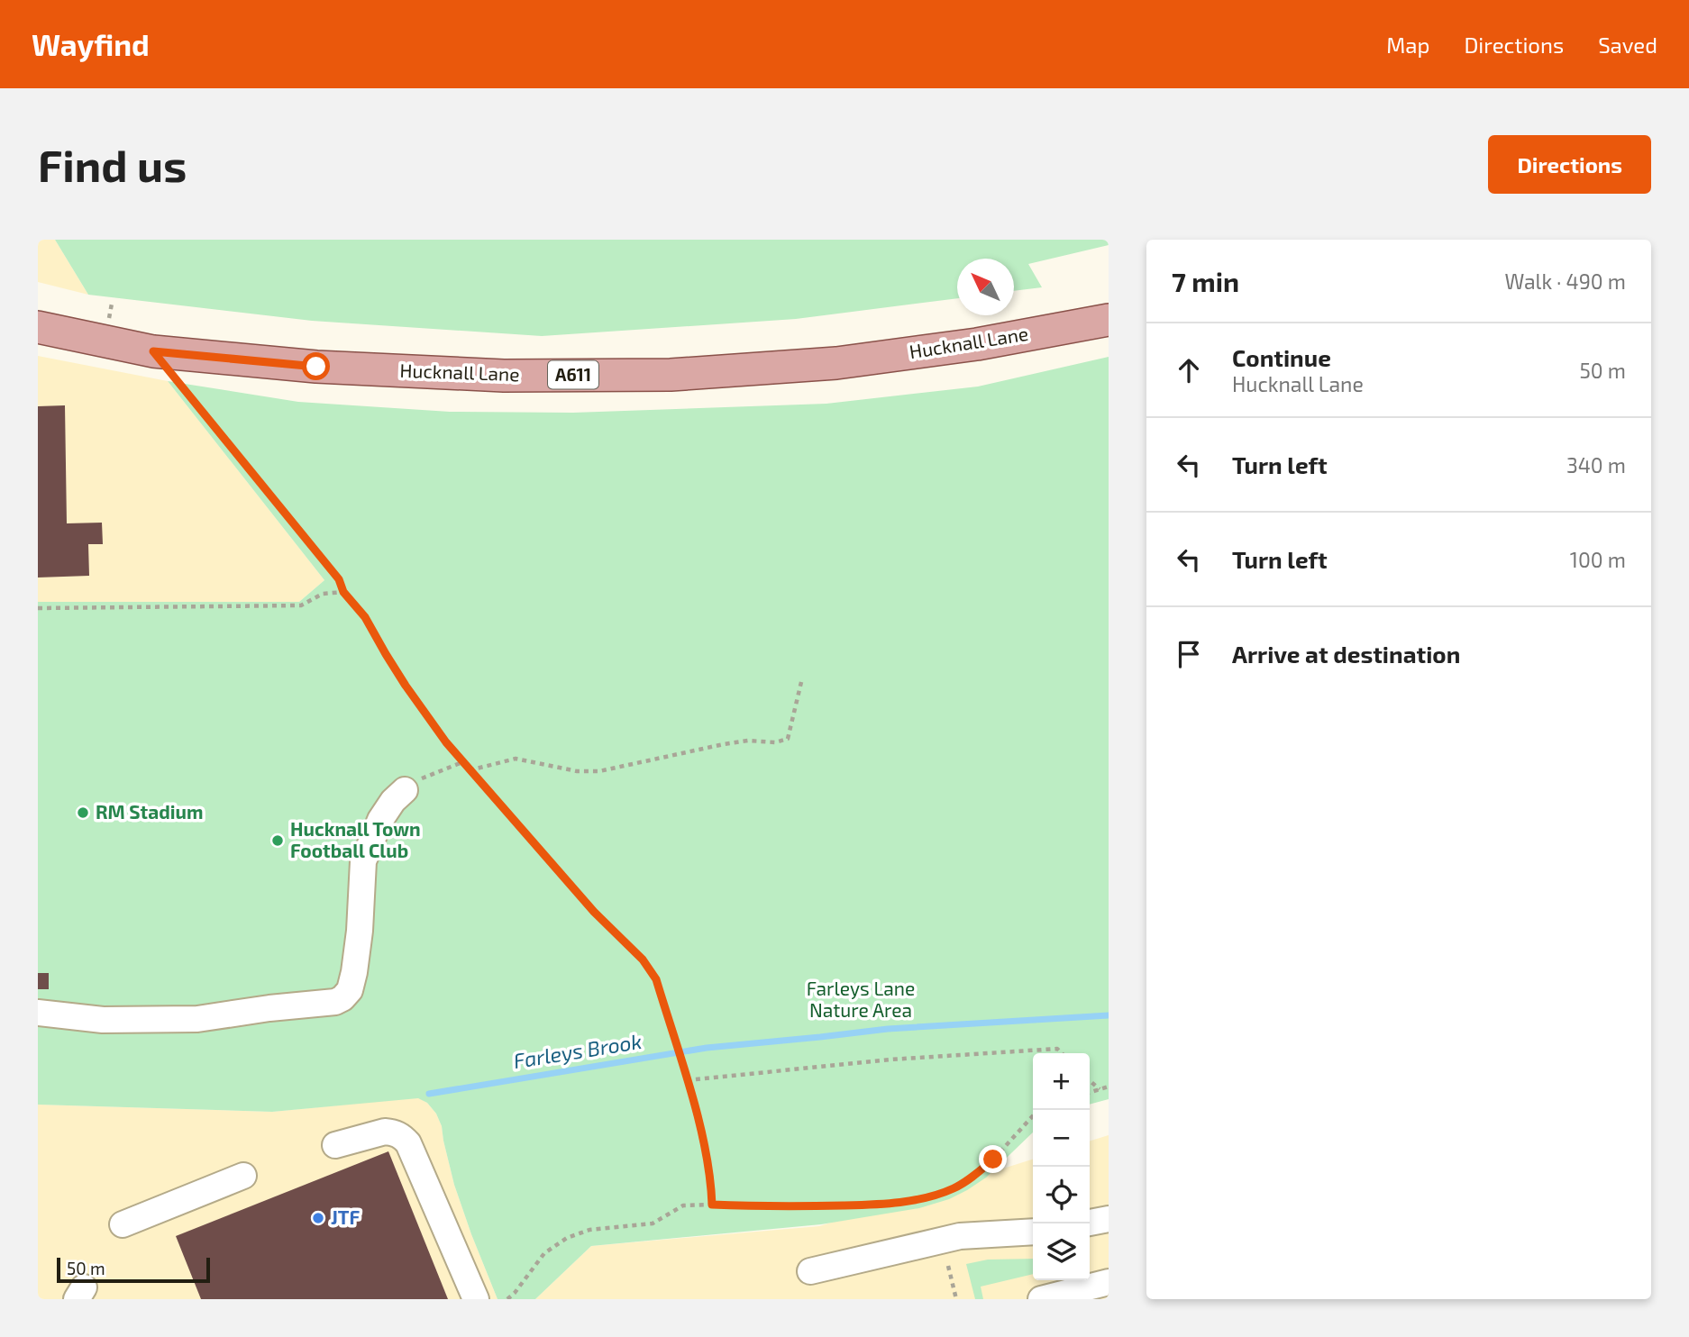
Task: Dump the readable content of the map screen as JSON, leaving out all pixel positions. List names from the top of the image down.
{
  "streets": {
    "main road": ["Hucknall Lane", "A611"]
  },
  "water": ["Farleys Brook"],
  "parks": ["Farleys Lane Nature Area"],
  "places": ["RM Stadium", "Hucknall Town Football Club", "JTF"],
  "scale_bar": "50 m",
  "north": "top left",
  "page": {
    "header": "Wayfind",
    "nav": ["Map", "Directions", "Saved"],
    "buttons": "Directions",
    "title": "Find us",
    "heading": ["7 min", "Walk · 490 m"],
    "list": [
      ["Continue", "Hucknall Lane", "50 m"],
      ["Turn left", "340 m"],
      ["Turn left", "100 m"],
      "Arrive at destination"
    ],
    "map_buttons": ["+", "−"],
    "scale": "50 m"
  }
}
